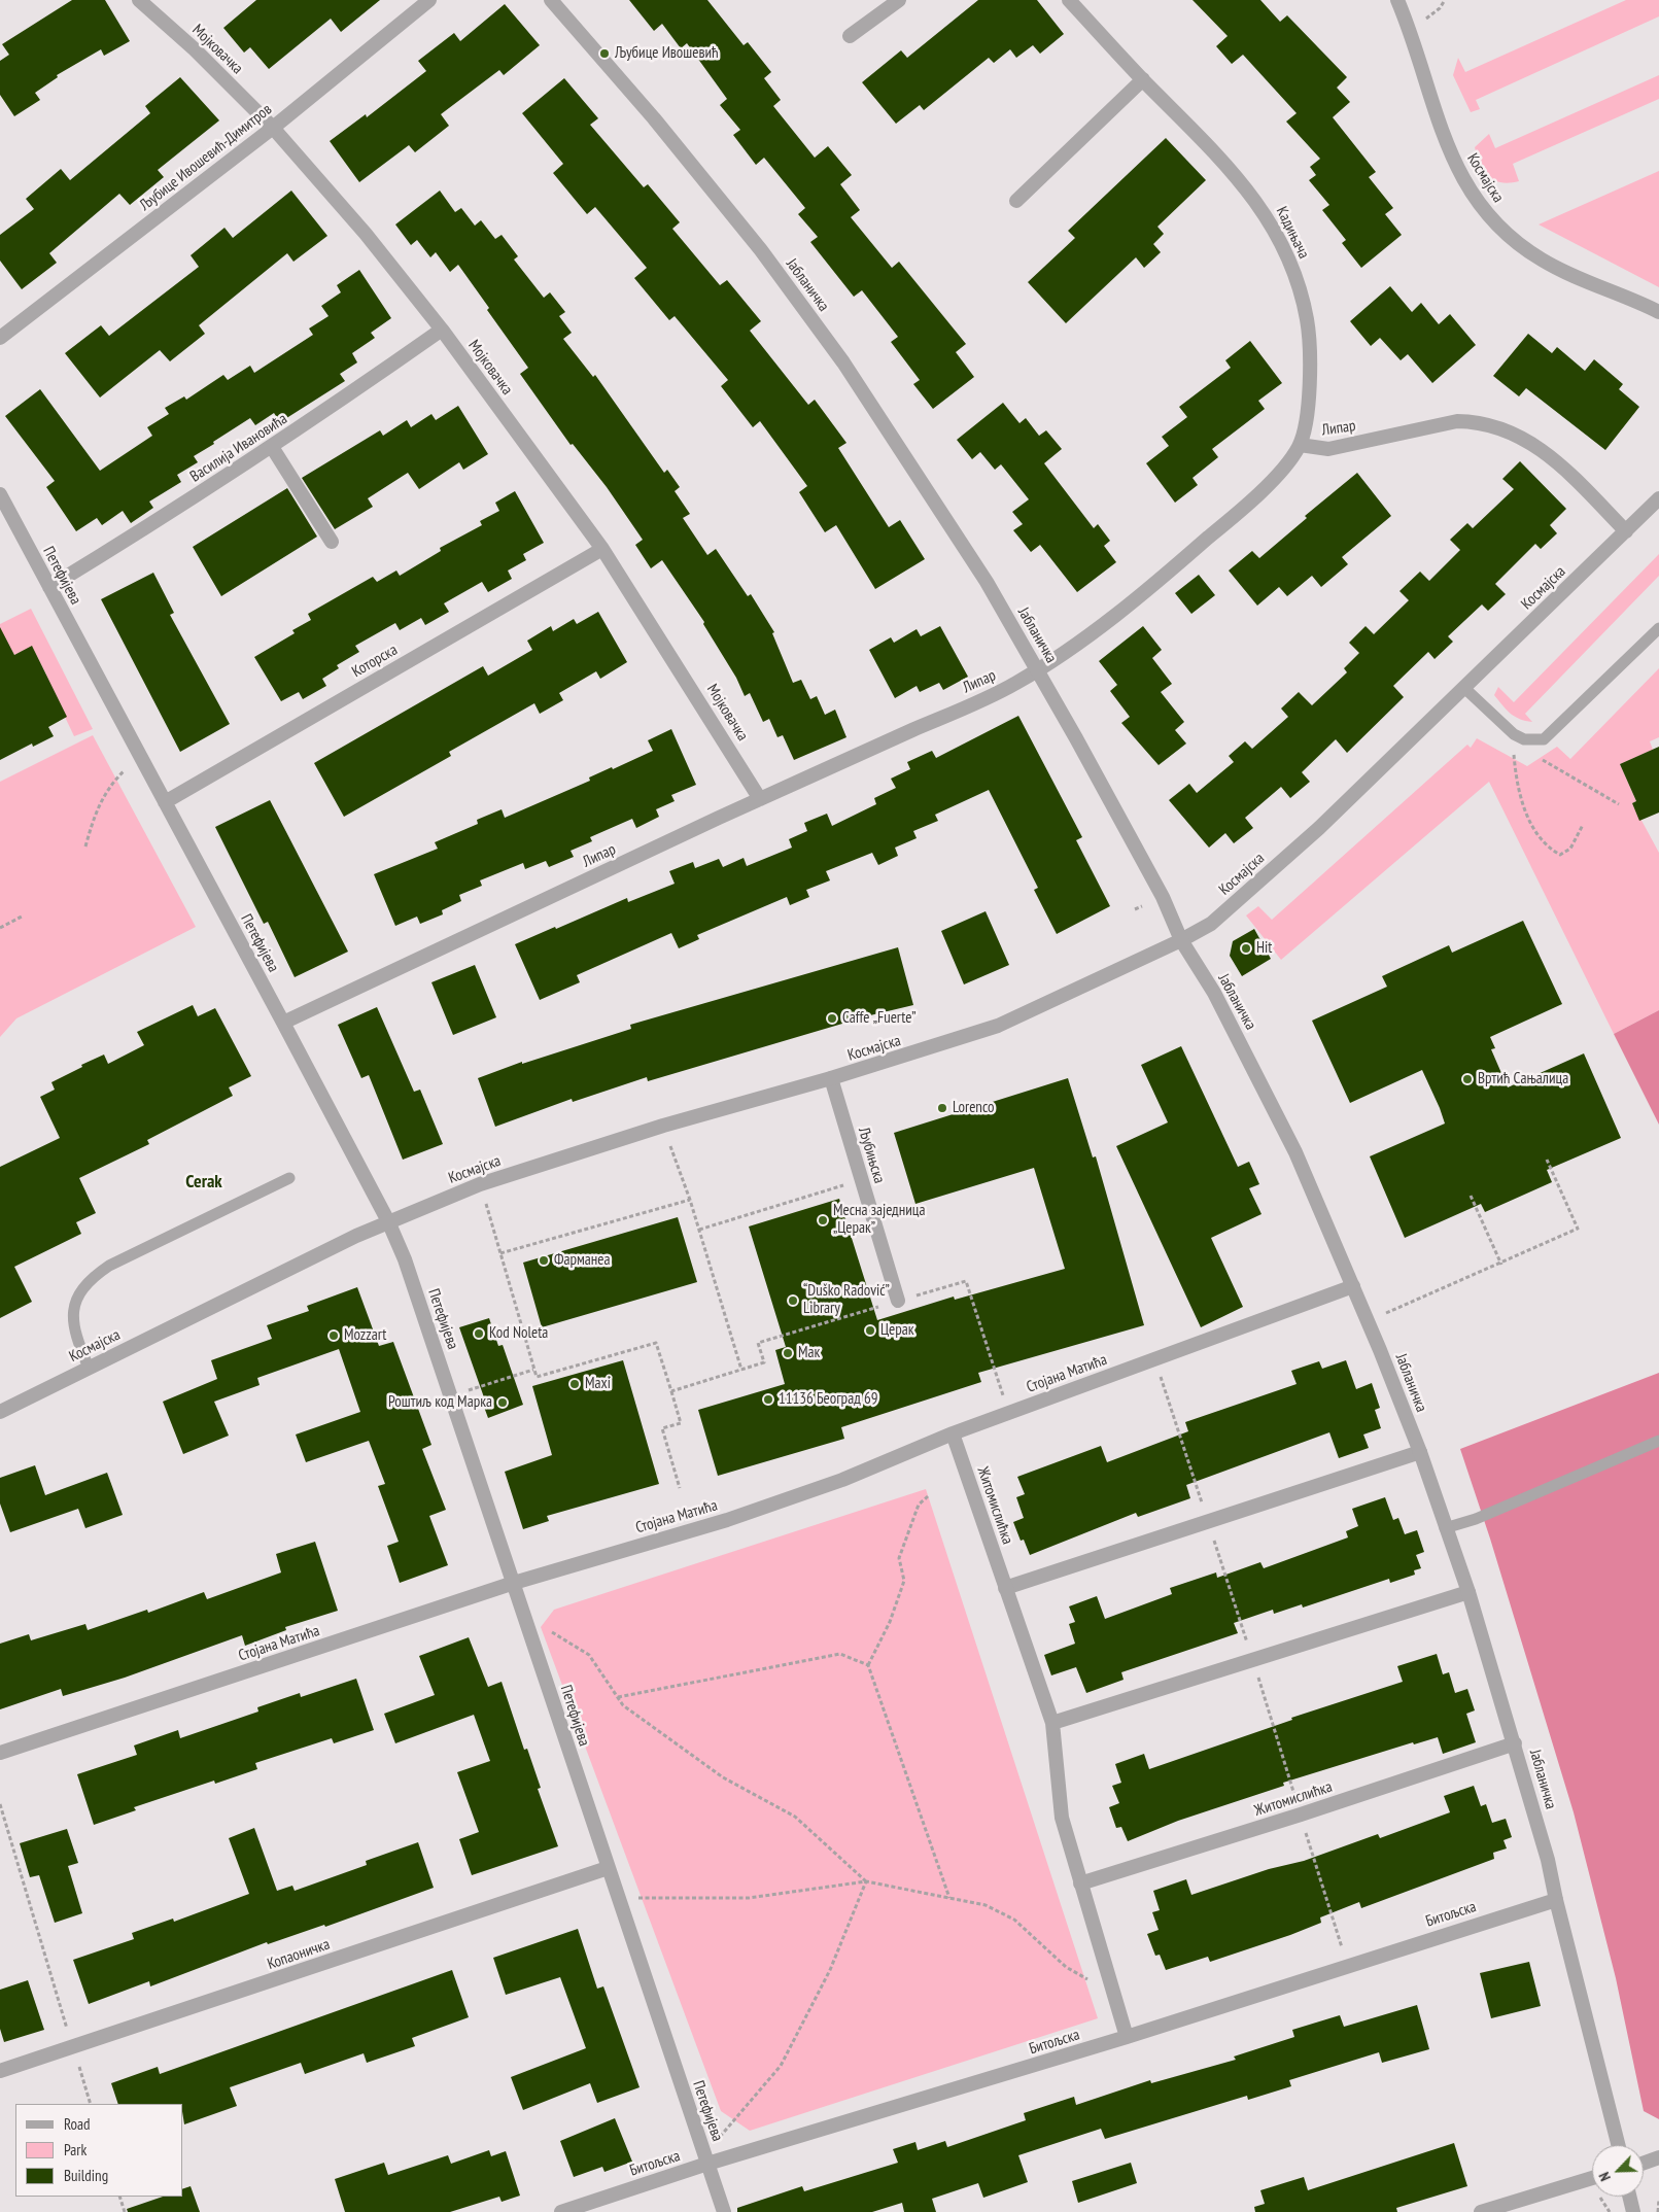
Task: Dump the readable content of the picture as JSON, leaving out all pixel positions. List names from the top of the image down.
{
  "streets": {
    "street": [
      "Мојковачка",
      "Љубице Ивошевић-Димитров",
      "Космајска",
      "Кадињача",
      "Јабланичка",
      "Липар",
      "Василија Ивановића",
      "Петефијева",
      "Которска",
      "Љубињска",
      "Стојана Матића",
      "Житомислићка",
      "Битољска",
      "Копаоничка"
    ]
  },
  "crossings": [
    ["Мојковачка", "Љубице Ивошевић-Димитров"],
    ["Мојковачка", "Липар"],
    ["Мојковачка", "Василија Ивановића"],
    ["Мојковачка", "Которска"],
    ["Космајска", "Јабланичка"],
    ["Космајска", "Липар"],
    ["Космајска", "Петефијева"],
    ["Космајска", "Љубињска"],
    ["Кадињача", "Липар"],
    ["Јабланичка", "Липар"],
    ["Јабланичка", "Стојана Матића"],
    ["Јабланичка", "Житомислићка"],
    ["Јабланичка", "Битољска"],
    ["Липар", "Петефијева"],
    ["Василија Ивановића", "Петефијева"],
    ["Петефијева", "Которска"],
    ["Петефијева", "Стојана Матића"],
    ["Петефијева", "Битољска"],
    ["Петефијева", "Копаоничка"],
    ["Стојана Матића", "Житомислићка"],
    ["Житомислићка", "Битољска"]
  ],
  "districts": ["Cerak"],
  "places": [
    "Љубице Ивошевић",
    "Hit",
    "Caffe „Fuerte”",
    "Вртић Сањалица",
    "Lorenco",
    "Месна заједница „Церак”",
    "Фарманеа",
    "“Duško Radović” Library",
    "Церак",
    "Kod Noleta",
    "Mozzart",
    "Мак",
    "Maxi",
    "11136 Београд 69",
    "Роштиљ код Марка"
  ],
  "legend": ["Road", "Park", "Building"],
  "north": "bottom left"
}
